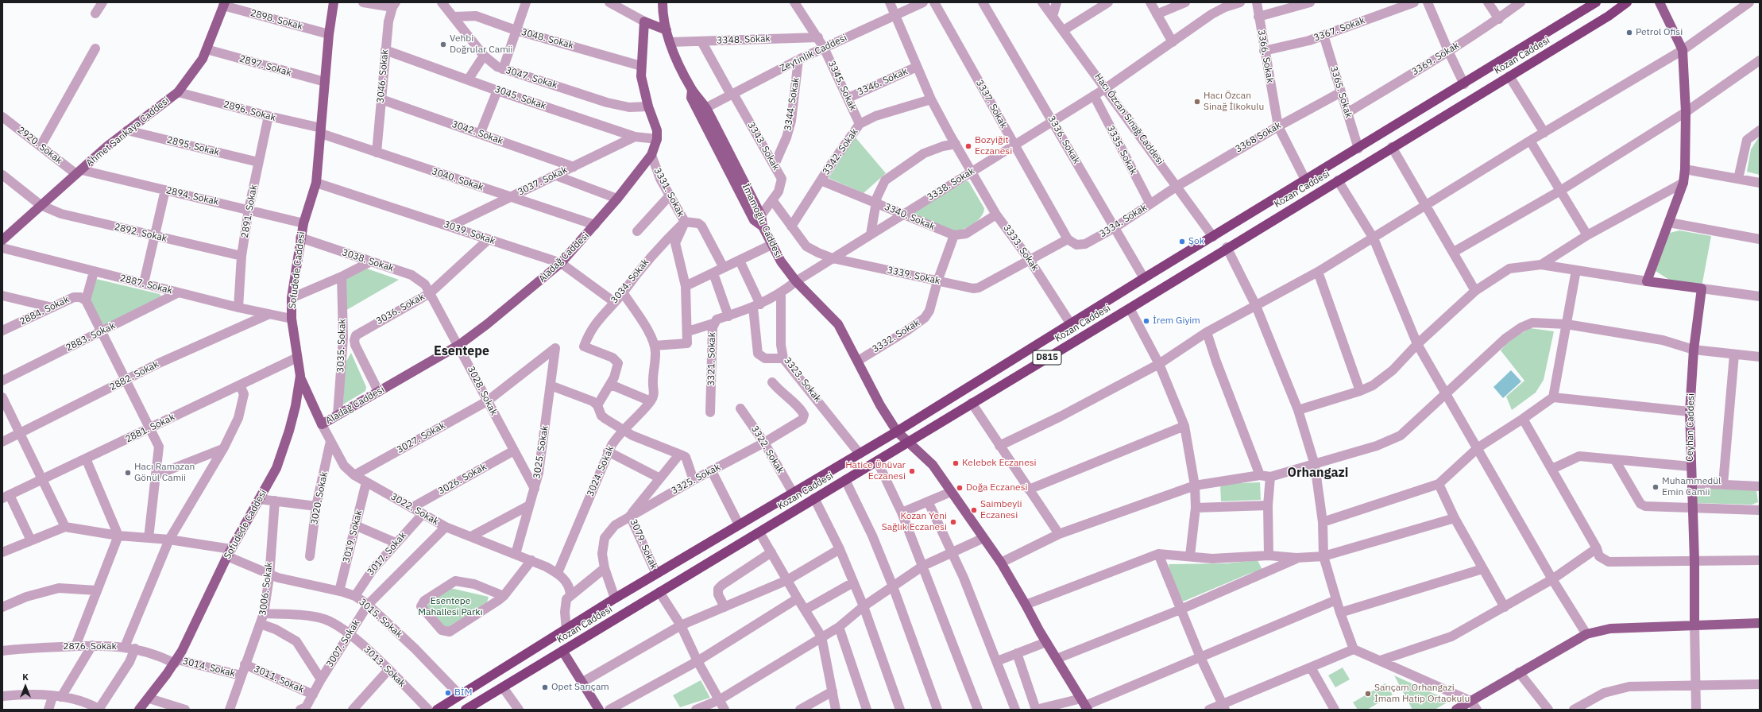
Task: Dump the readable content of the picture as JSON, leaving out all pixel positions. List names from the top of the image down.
{
  "streets": {
    "highway": ["Kozan Caddesi", "D815"],
    "main road": [
      "Ahmet Sarıkaya Caddesi",
      "İmamoğlu Caddesi",
      "Aladağ Caddesi",
      "Sofudede Caddesi",
      "Ceyhan Caddesi",
      "3022. Sokak"
    ],
    "street": [
      "2898. Sokak",
      "3367. Sokak",
      "3048. Sokak",
      "3348. Sokak",
      "Zeytinlik Caddesi",
      "3366. Sokak",
      "3369. Sokak",
      "2897. Sokak",
      "3046. Sokak",
      "3047. Sokak",
      "3346. Sokak",
      "3345. Sokak",
      "3365. Sokak",
      "3045. Sokak",
      "3344. Sokak",
      "3337. Sokak",
      "2896. Sokak",
      "Hacı Özcan Sinağ Caddesi",
      "3042. Sokak",
      "3368 Sokak",
      "3336. Sokak",
      "2920. Sokak",
      "2895. Sokak",
      "3343. Sokak",
      "3335. Sokak",
      "3342. Sokak",
      "3040. Sokak",
      "3037. Sokak",
      "3338. Sokak",
      "3331. Sokak",
      "2894. Sokak",
      "2891. Sokak",
      "3340. Sokak",
      "3334. Sokak",
      "2892. Sokak",
      "3039. Sokak",
      "3333. Sokak",
      "3038. Sokak",
      "3339. Sokak",
      "3034. Sokak",
      "2887. Sokak",
      "3036. Sokak",
      "2884. Sokak",
      "3332. Sokak",
      "2883. Sokak",
      "3035. Sokak",
      "3321. Sokak",
      "2882. Sokak",
      "3323. Sokak",
      "3028. Sokak",
      "2881. Sokak",
      "3027. Sokak",
      "3322. Sokak",
      "3025. Sokak",
      "3024. Sokak",
      "3026. Sokak",
      "3325. Sokak",
      "3020. Sokak",
      "3019. Sokak",
      "3079. Sokak",
      "3017. Sokak",
      "3006. Sokak",
      "3015. Sokak",
      "3007. Sokak",
      "2876. Sokak",
      "3013. Sokak",
      "3014. Sokak",
      "3011. Sokak"
    ]
  },
  "crossings": [
    ["2898. Sokak", "Ahmet Sarıkaya Caddesi"],
    ["2898. Sokak", "Sofudede Caddesi"],
    ["3367. Sokak", "3366. Sokak"],
    ["3367. Sokak", "3365. Sokak"],
    ["3048. Sokak", "3047. Sokak"],
    ["3048. Sokak", "Aladağ Caddesi"],
    ["3348. Sokak", "3345. Sokak"],
    ["3348. Sokak", "3343. Sokak"],
    ["3348. Sokak", "İmamoğlu Caddesi"],
    ["Zeytinlik Caddesi", "3345. Sokak"],
    ["Zeytinlik Caddesi", "3344. Sokak"],
    ["Zeytinlik Caddesi", "3343. Sokak"],
    ["Zeytinlik Caddesi", "İmamoğlu Caddesi"],
    ["Zeytinlik Caddesi", "3333. Sokak"],
    ["Kozan Caddesi", "3366. Sokak"],
    ["Kozan Caddesi", "3365. Sokak"],
    ["Kozan Caddesi", "Hacı Özcan Sinağ Caddesi"],
    ["Kozan Caddesi", "3336. Sokak"],
    ["Kozan Caddesi", "İmamoğlu Caddesi"],
    ["Kozan Caddesi", "3333. Sokak"],
    ["Kozan Caddesi", "3323. Sokak"],
    ["Kozan Caddesi", "3322. Sokak"],
    ["Kozan Caddesi", "3325. Sokak"],
    ["Kozan Caddesi", "3079. Sokak"],
    ["Kozan Caddesi", "3015. Sokak"],
    ["3366. Sokak", "3368 Sokak"],
    ["3369. Sokak", "3365. Sokak"],
    ["2897. Sokak", "Ahmet Sarıkaya Caddesi"],
    ["2897. Sokak", "Sofudede Caddesi"],
    ["3046. Sokak", "3045. Sokak"],
    ["3046. Sokak", "3042. Sokak"],
    ["3046. Sokak", "3040. Sokak"],
    ["3047. Sokak", "Aladağ Caddesi"],
    ["3346. Sokak", "3345. Sokak"],
    ["3346. Sokak", "3333. Sokak"],
    ["3345. Sokak", "3342. Sokak"],
    ["3365. Sokak", "3368 Sokak"],
    ["3045. Sokak", "3037. Sokak"],
    ["3045. Sokak", "Aladağ Caddesi"],
    ["3344. Sokak", "3343. Sokak"],
    ["3337. Sokak", "3338. Sokak"],
    ["3337. Sokak", "3334. Sokak"],
    ["3337. Sokak", "3339. Sokak"],
    ["2896. Sokak", "Ahmet Sarıkaya Caddesi"],
    ["2896. Sokak", "3040. Sokak"],
    ["2896. Sokak", "2891. Sokak"],
    ["2896. Sokak", "Sofudede Caddesi"],
    ["Hacı Özcan Sinağ Caddesi", "3368 Sokak"],
    ["Hacı Özcan Sinağ Caddesi", "3338. Sokak"],
    ["Hacı Özcan Sinağ Caddesi", "3334. Sokak"],
    ["Ahmet Sarıkaya Caddesi", "2920. Sokak"],
    ["Ahmet Sarıkaya Caddesi", "2895. Sokak"],
    ["Ahmet Sarıkaya Caddesi", "2894. Sokak"],
    ["Ahmet Sarıkaya Caddesi", "2892. Sokak"],
    ["Ahmet Sarıkaya Caddesi", "2887. Sokak"],
    ["3042. Sokak", "3037. Sokak"],
    ["3368 Sokak", "3334. Sokak"],
    ["3336. Sokak", "3338. Sokak"],
    ["3336. Sokak", "3334. Sokak"],
    ["2920. Sokak", "2894. Sokak"],
    ["2895. Sokak", "2891. Sokak"],
    ["3343. Sokak", "İmamoğlu Caddesi"],
    ["3343. Sokak", "3339. Sokak"],
    ["3335. Sokak", "3338. Sokak"],
    ["3335. Sokak", "3334. Sokak"],
    ["3342. Sokak", "3338. Sokak"],
    ["3342. Sokak", "3340. Sokak"],
    ["3342. Sokak", "3333. Sokak"],
    ["3342. Sokak", "3339. Sokak"],
    ["3040. Sokak", "3037. Sokak"],
    ["3040. Sokak", "Aladağ Caddesi"],
    ["3040. Sokak", "Sofudede Caddesi"],
    ["3037. Sokak", "3039. Sokak"],
    ["3338. Sokak", "3340. Sokak"],
    ["3338. Sokak", "İmamoğlu Caddesi"],
    ["3338. Sokak", "3333. Sokak"],
    ["3338. Sokak", "3339. Sokak"],
    ["3338. Sokak", "3321. Sokak"],
    ["3338. Sokak", "3323. Sokak"],
    ["3331. Sokak", "Aladağ Caddesi"],
    ["3331. Sokak", "3034. Sokak"],
    ["2894. Sokak", "2891. Sokak"],
    ["2894. Sokak", "Sofudede Caddesi"],
    ["2891. Sokak", "2892. Sokak"],
    ["2891. Sokak", "2887. Sokak"],
    ["3340. Sokak", "3339. Sokak"],
    ["3340. Sokak", "3332. Sokak"],
    ["İmamoğlu Caddesi", "3332. Sokak"],
    ["3334. Sokak", "3339. Sokak"],
    ["3039. Sokak", "Aladağ Caddesi"],
    ["3039. Sokak", "Sofudede Caddesi"],
    ["3039. Sokak", "3034. Sokak"],
    ["3039. Sokak", "3036. Sokak"],
    ["3333. Sokak", "3339. Sokak"],
    ["Aladağ Caddesi", "3036. Sokak"],
    ["Aladağ Caddesi", "3035. Sokak"],
    ["Aladağ Caddesi", "3028. Sokak"],
    ["Aladağ Caddesi", "3022. Sokak"],
    ["3038. Sokak", "Sofudede Caddesi"],
    ["3038. Sokak", "3036. Sokak"],
    ["3038. Sokak", "3028. Sokak"],
    ["Sofudede Caddesi", "2887. Sokak"],
    ["Sofudede Caddesi", "2881. Sokak"],
    ["Sofudede Caddesi", "3022. Sokak"],
    ["Sofudede Caddesi", "3015. Sokak"],
    ["Sofudede Caddesi", "2876. Sokak"],
    ["Sofudede Caddesi", "3014. Sokak"],
    ["3339. Sokak", "3332. Sokak"],
    ["2887. Sokak", "2883. Sokak"],
    ["2887. Sokak", "2882. Sokak"],
    ["3036. Sokak", "3028. Sokak"],
    ["3028. Sokak", "3027. Sokak"],
    ["3028. Sokak", "3025. Sokak"],
    ["3028. Sokak", "3026. Sokak"],
    ["3027. Sokak", "3025. Sokak"],
    ["3027. Sokak", "3022. Sokak"],
    ["3322. Sokak", "3325. Sokak"],
    ["3025. Sokak", "3022. Sokak"],
    ["3024. Sokak", "3022. Sokak"],
    ["3026. Sokak", "3022. Sokak"],
    ["3325. Sokak", "3079. Sokak"],
    ["3020. Sokak", "3022. Sokak"],
    ["3022. Sokak", "3019. Sokak"],
    ["3022. Sokak", "3017. Sokak"],
    ["3022. Sokak", "3007. Sokak"],
    ["3019. Sokak", "3015. Sokak"],
    ["3017. Sokak", "3015. Sokak"],
    ["3006. Sokak", "3015. Sokak"],
    ["3006. Sokak", "3013. Sokak"],
    ["3006. Sokak", "3014. Sokak"],
    ["3006. Sokak", "3011. Sokak"],
    ["3015. Sokak", "3007. Sokak"],
    ["3007. Sokak", "3013. Sokak"],
    ["3007. Sokak", "3011. Sokak"],
    ["2876. Sokak", "3014. Sokak"]
  ],
  "districts": ["Esentepe", "Orhangazi"],
  "parks": ["Esentepe Mahallesi Parkı"],
  "places": [
    "Petrol Ofisi",
    "Vehbi Doğrular Camii",
    "Hacı Özcan Sinağ İlkokulu",
    "Bozyiğit Eczanesi",
    "Şok",
    "İrem Giyim",
    "Kelebek Eczanesi",
    "Hatice Ünüvar Eczanesi",
    "Hacı Ramazan Gönül Camii",
    "Muhammedül Emin Camii",
    "Doğa Eczanesi",
    "Saimbeyli Eczanesi",
    "Kozan Yeni Sağlık Eczanesi",
    "Opet Sarıçam",
    "BİM",
    "Sarıçam Orhangazi İmam Hatip Ortaokulu"
  ],
  "north": "top"
}
